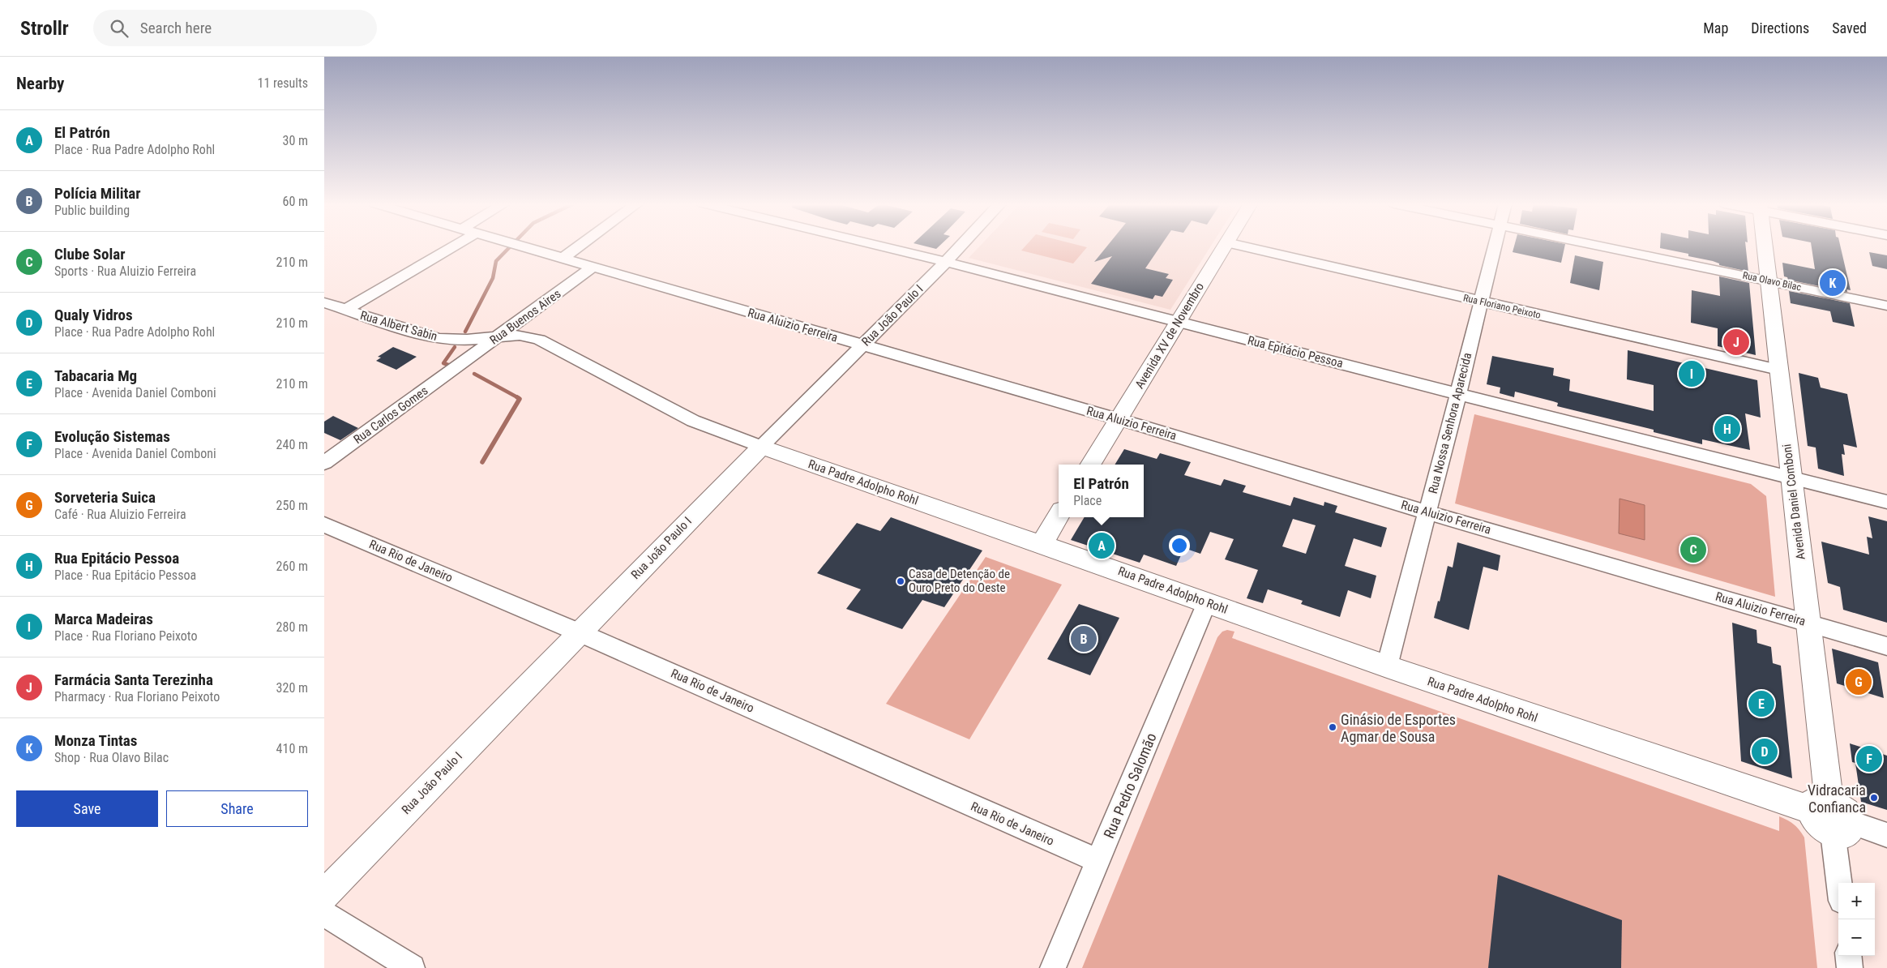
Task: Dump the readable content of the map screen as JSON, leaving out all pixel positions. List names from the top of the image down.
{
  "streets": {
    "street": [
      "Rua Olavo Bilac",
      "Rua Floriano Peixoto",
      "Rua João Paulo I",
      "Rua Buenos Aires",
      "Rua Aluizio Ferreira",
      "Rua Albert Sabin",
      "Avenida XV de Novembro",
      "Rua Epitácio Pessoa",
      "Rua Carlos Gomes",
      "Rua Nossa Senhora Aparecida",
      "Rua Padre Adolpho Rohl",
      "Avenida Daniel Comboni",
      "Rua Rio de Janeiro",
      "Rua Pedro Salomão"
    ]
  },
  "crossings": [
    ["Rua Olavo Bilac", "Avenida Daniel Comboni"],
    ["Rua Floriano Peixoto", "Rua Nossa Senhora Aparecida"],
    ["Rua Floriano Peixoto", "Avenida Daniel Comboni"],
    ["Rua João Paulo I", "Rua Aluizio Ferreira"],
    ["Rua João Paulo I", "Rua Epitácio Pessoa"],
    ["Rua João Paulo I", "Rua Padre Adolpho Rohl"],
    ["Rua João Paulo I", "Rua Rio de Janeiro"],
    ["Rua Buenos Aires", "Rua Aluizio Ferreira"],
    ["Rua Buenos Aires", "Rua Albert Sabin"],
    ["Rua Buenos Aires", "Rua Carlos Gomes"],
    ["Rua Buenos Aires", "Rua Padre Adolpho Rohl"],
    ["Rua Aluizio Ferreira", "Avenida XV de Novembro"],
    ["Rua Aluizio Ferreira", "Rua Nossa Senhora Aparecida"],
    ["Rua Aluizio Ferreira", "Avenida Daniel Comboni"],
    ["Rua Albert Sabin", "Rua Padre Adolpho Rohl"],
    ["Avenida XV de Novembro", "Rua Epitácio Pessoa"],
    ["Rua Epitácio Pessoa", "Rua Nossa Senhora Aparecida"],
    ["Rua Epitácio Pessoa", "Avenida Daniel Comboni"],
    ["Rua Nossa Senhora Aparecida", "Rua Padre Adolpho Rohl"],
    ["Rua Padre Adolpho Rohl", "Avenida Daniel Comboni"],
    ["Rua Padre Adolpho Rohl", "Rua Pedro Salomão"],
    ["Rua Rio de Janeiro", "Rua Pedro Salomão"]
  ],
  "places": ["Casa de Detenção de Ouro Preto do Oeste", "Ginásio de Esportes Agmar de Sousa", "Vidracaria Confianca"],
  "page": {
    "header": "Strollr",
    "search": "Search here",
    "nav": ["Map", "Directions", "Saved"],
    "heading": ["Nearby", "11 results"],
    "list": [
      {
        "mark": "A",
        "name": "El Patrón",
        "note": "Place · Rua Padre Adolpho Rohl",
        "value": "30 m"
      },
      {
        "mark": "B",
        "name": "Polícia Militar",
        "note": "Public building",
        "value": "60 m"
      },
      {
        "mark": "C",
        "name": "Clube Solar",
        "note": "Sports · Rua Aluizio Ferreira",
        "value": "210 m"
      },
      {
        "mark": "D",
        "name": "Qualy Vidros",
        "note": "Place · Rua Padre Adolpho Rohl",
        "value": "210 m"
      },
      {
        "mark": "E",
        "name": "Tabacaria Mg",
        "note": "Place · Avenida Daniel Comboni",
        "value": "210 m"
      },
      {
        "mark": "F",
        "name": "Evolução Sistemas",
        "note": "Place · Avenida Daniel Comboni",
        "value": "240 m"
      },
      {
        "mark": "G",
        "name": "Sorveteria Suica",
        "note": "Café · Rua Aluizio Ferreira",
        "value": "250 m"
      },
      {
        "mark": "H",
        "name": "Rua Epitácio Pessoa",
        "note": "Place · Rua Epitácio Pessoa",
        "value": "260 m"
      },
      {
        "mark": "I",
        "name": "Marca Madeiras",
        "note": "Place · Rua Floriano Peixoto",
        "value": "280 m"
      },
      {
        "mark": "J",
        "name": "Farmácia Santa Terezinha",
        "note": "Pharmacy · Rua Floriano Peixoto",
        "value": "320 m"
      },
      {
        "mark": "K",
        "name": "Monza Tintas",
        "note": "Shop · Rua Olavo Bilac",
        "value": "410 m"
      }
    ],
    "pins": [
      "K",
      "J",
      "I",
      "H",
      "A",
      "C",
      "B",
      "G",
      "E",
      "D",
      "F"
    ],
    "popup": ["El Patrón", "Place"],
    "buttons": ["Save", "Share"],
    "map_buttons": ["+", "−"]
  }
}
